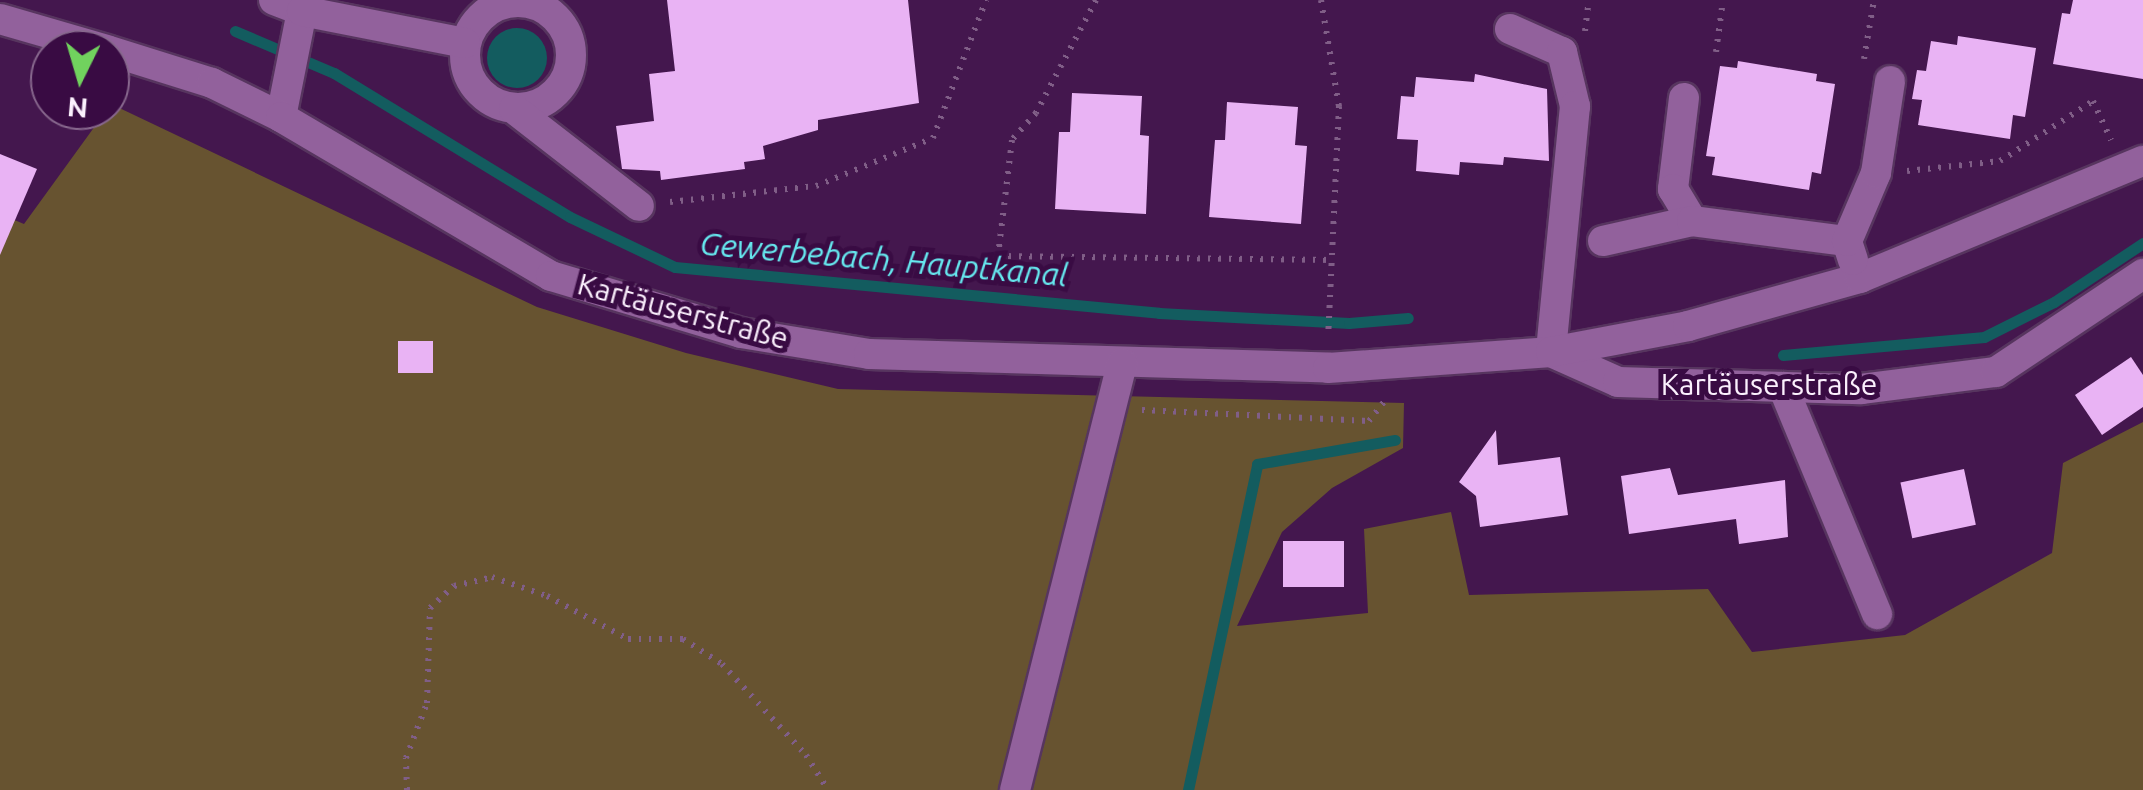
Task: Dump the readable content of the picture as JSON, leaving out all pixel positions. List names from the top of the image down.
{
  "streets": {
    "street": ["Kartäuserstraße"]
  },
  "water": ["Gewerbebach, Hauptkanal"],
  "north": "bottom"
}
